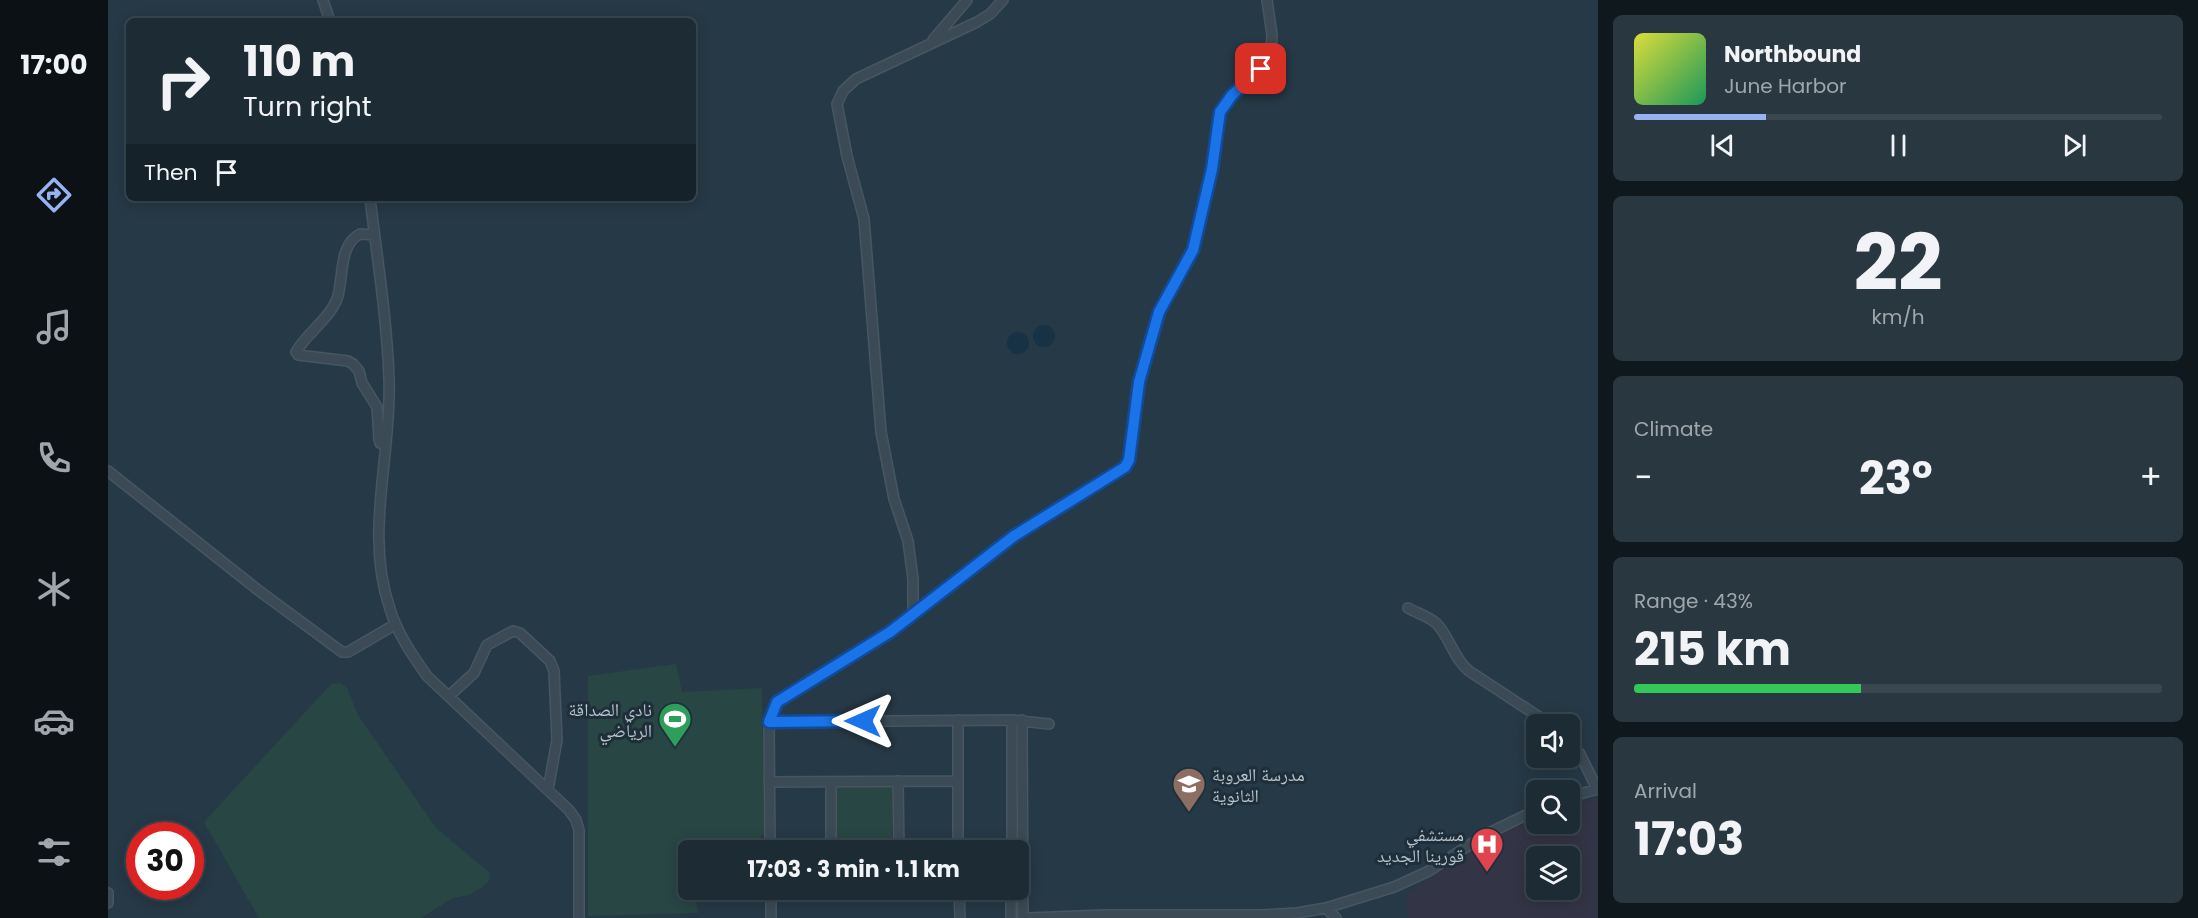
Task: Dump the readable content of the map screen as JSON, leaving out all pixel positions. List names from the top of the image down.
{
  "places": {
    "sports": ["نادي الصداقة الرياضي"],
    "school or university": ["مدرسة العروبة الثانوية"],
    "hospital": ["مستشفي قورينا الجديد"]
  },
  "page": {
    "tabs": "17:00",
    "turn": ["110 m", "Turn right"],
    "song": ["Northbound", "June Harbor"],
    "then": "Then",
    "tile": [
      ["22", "km/h"],
      "Climate",
      ["Range · 43%", "215 km"],
      ["Arrival", "17:03"]
    ],
    "heat": ["−", "23°", "+"],
    "limit": "30",
    "trip": "17:03 · 3 min · 1.1 km"
  }
}
